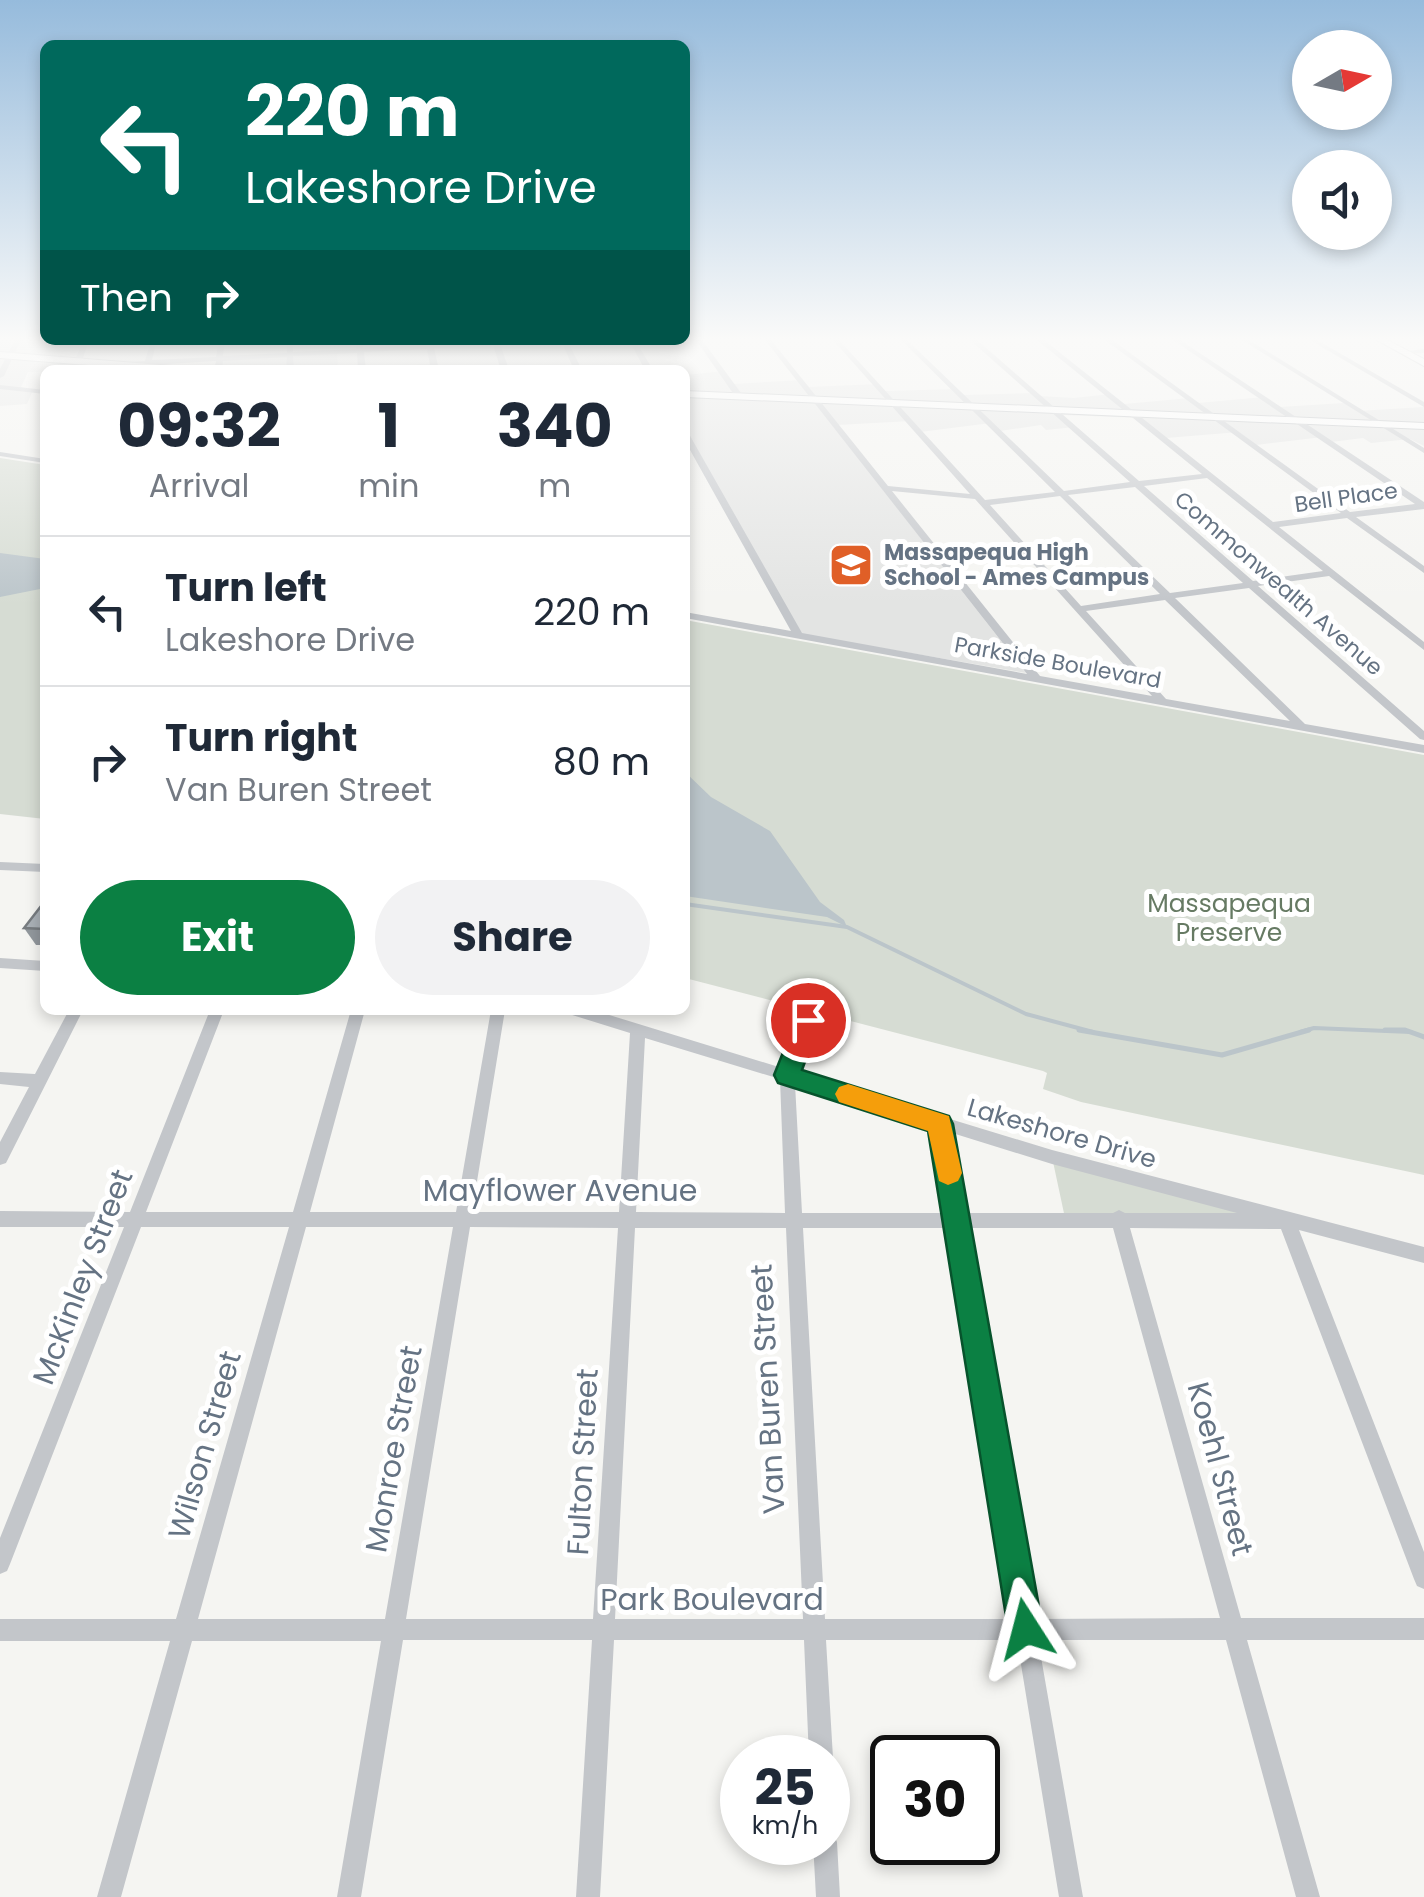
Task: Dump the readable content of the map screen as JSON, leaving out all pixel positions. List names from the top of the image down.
{
  "streets": {
    "street": [
      "Bell Place",
      "Commonwealth Avenue",
      "Parkside Boulevard",
      "Lakeshore Drive",
      "Mayflower Avenue",
      "McKinley Street",
      "Van Buren Street",
      "Wilson Street",
      "Monroe Street",
      "Fulton Street",
      "Koehl Street",
      "Park Boulevard"
    ]
  },
  "crossings": [
    ["Lakeshore Drive", "Van Buren Street"],
    ["Lakeshore Drive", "Fulton Street"],
    ["Mayflower Avenue", "McKinley Street"],
    ["Mayflower Avenue", "Van Buren Street"],
    ["Mayflower Avenue", "Wilson Street"],
    ["Mayflower Avenue", "Monroe Street"],
    ["Mayflower Avenue", "Fulton Street"],
    ["Mayflower Avenue", "Koehl Street"],
    ["Van Buren Street", "Park Boulevard"],
    ["Wilson Street", "Park Boulevard"],
    ["Monroe Street", "Park Boulevard"],
    ["Fulton Street", "Park Boulevard"],
    ["Koehl Street", "Park Boulevard"]
  ],
  "parks": ["Massapequa Preserve"],
  "places": {
    "school or university": ["Massapequa High School - Ames Campus"]
  },
  "north": "right",
  "page": {
    "turn": ["220 m", "Lakeshore Drive"],
    "then": "Then",
    "eta": [
      "09:32",
      "Arrival",
      "1",
      "min",
      "340",
      "m"
    ],
    "list": [
      {
        "name": "Turn left",
        "note": "Lakeshore Drive",
        "value": "220 m"
      },
      {
        "name": "Turn right",
        "note": "Van Buren Street",
        "value": "80 m"
      }
    ],
    "buttons": ["Exit", "Share"],
    "speed": "25 km/h",
    "limit": "30"
  }
}
